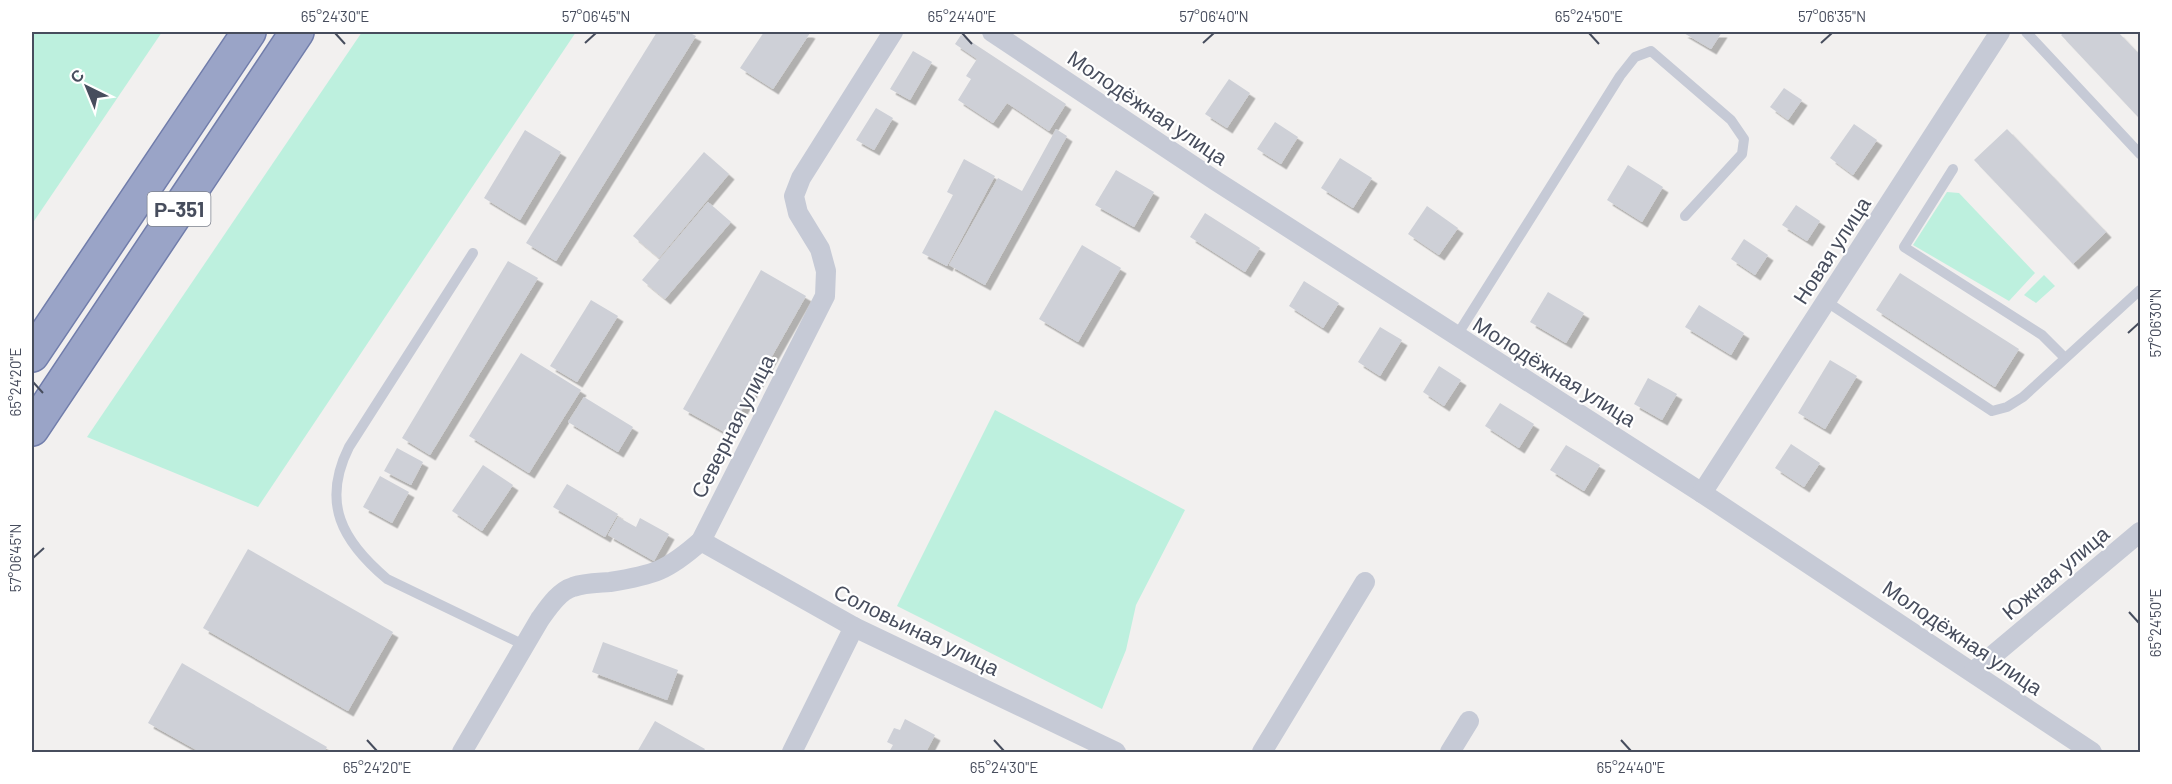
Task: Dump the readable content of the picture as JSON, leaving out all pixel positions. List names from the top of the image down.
{
  "streets": {
    "highway": ["Р-351"],
    "street": [
      "Молодёжная улица",
      "Новая улица",
      "Северная улица",
      "Южная улица",
      "Соловьиная улица"
    ]
  },
  "crossings": [
    ["Молодёжная улица", "Новая улица"],
    ["Молодёжная улица", "Южная улица"],
    ["Северная улица", "Соловьиная улица"]
  ],
  "north": "top left",
  "coordinates": [
    "65°24'30\"E",
    "57°06'45\"N",
    "65°24'40\"E",
    "57°06'40\"N",
    "65°24'50\"E",
    "57°06'35\"N",
    "57°06'30\"N",
    "65°24'20\"E"
  ]
}
